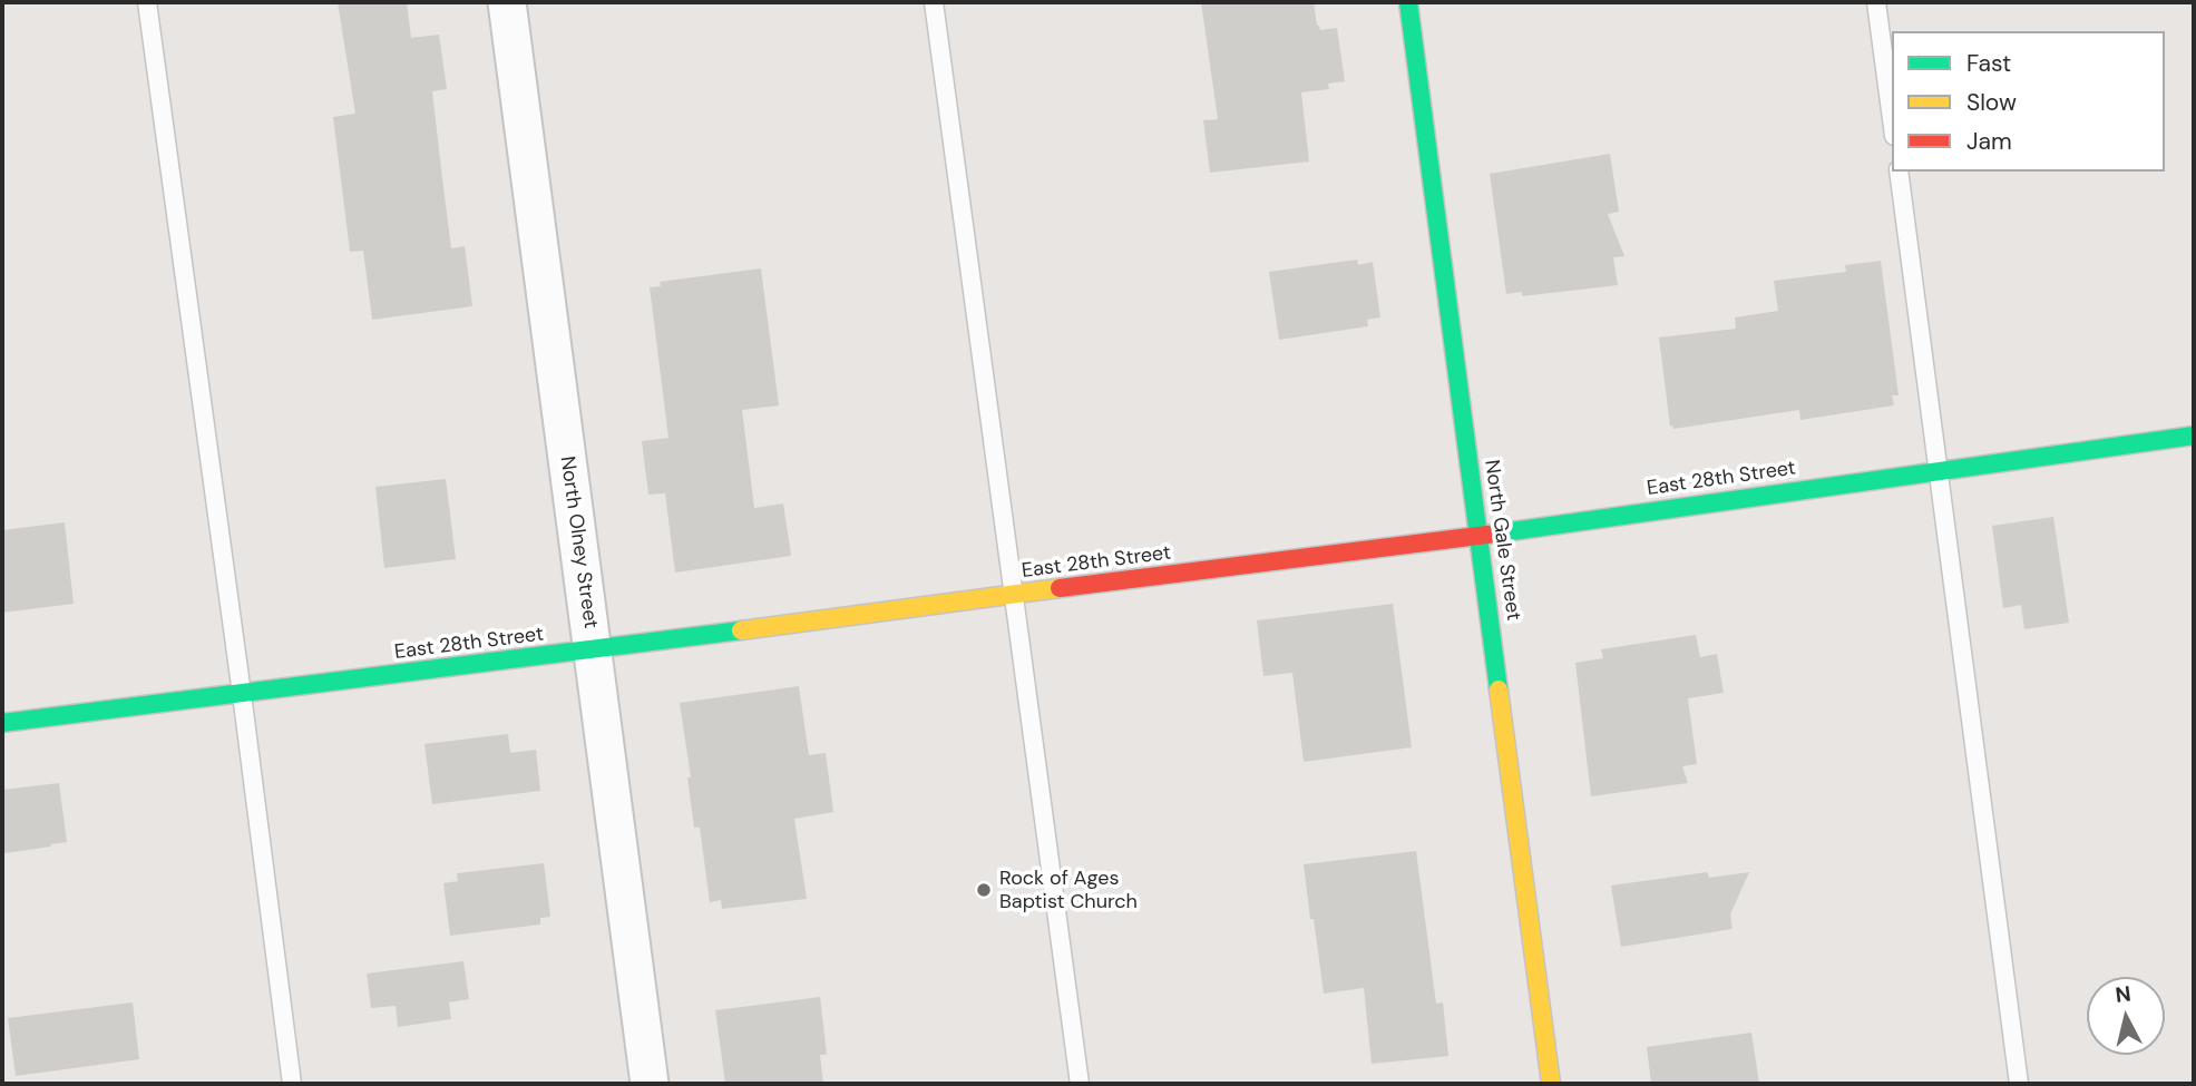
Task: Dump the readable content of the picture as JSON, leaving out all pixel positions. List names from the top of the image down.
{
  "streets": {
    "street": ["East 28th Street", "North Gale Street", "North Olney Street"]
  },
  "crossings": [
    ["East 28th Street", "North Gale Street"],
    ["East 28th Street", "North Olney Street"]
  ],
  "places": ["Rock of Ages Baptist Church"],
  "legend": ["Fast", "Slow", "Jam"],
  "north": "top"
}
